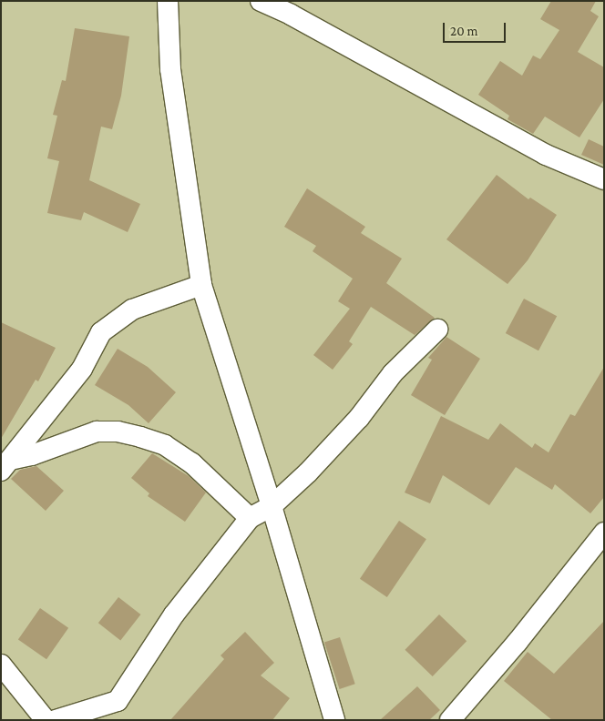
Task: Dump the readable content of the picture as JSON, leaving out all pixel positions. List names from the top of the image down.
{
  "scale_bar": "20 m"
}
